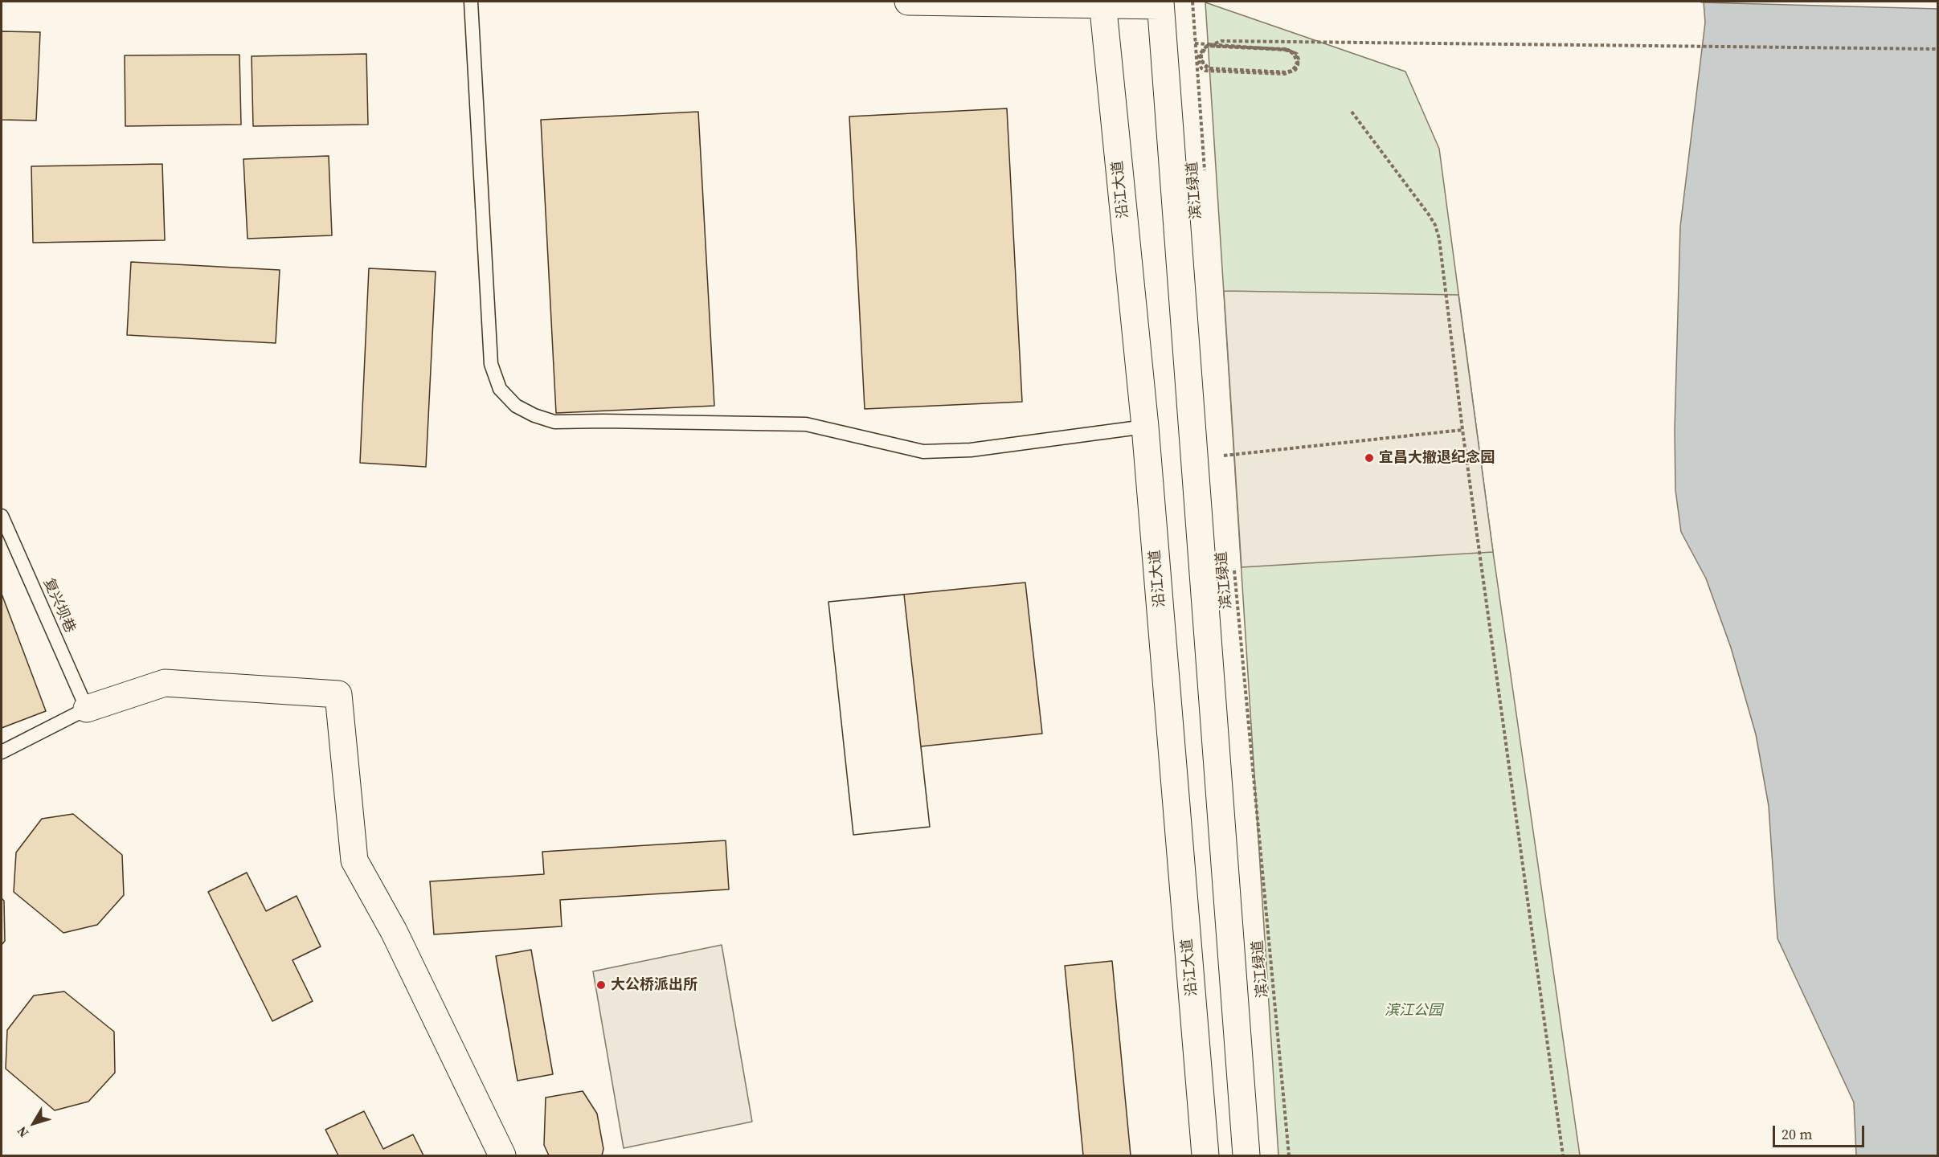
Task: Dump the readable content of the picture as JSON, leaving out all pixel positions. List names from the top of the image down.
{
  "streets": {
    "main road": ["沿江大道"],
    "lane": ["复兴坝巷"],
    "path": ["滨江绿道"]
  },
  "parks": ["滨江公园"],
  "places": ["宜昌大撤退纪念园", "大公桥派出所"],
  "scale_bar": "20 m",
  "north": "bottom left"
}
